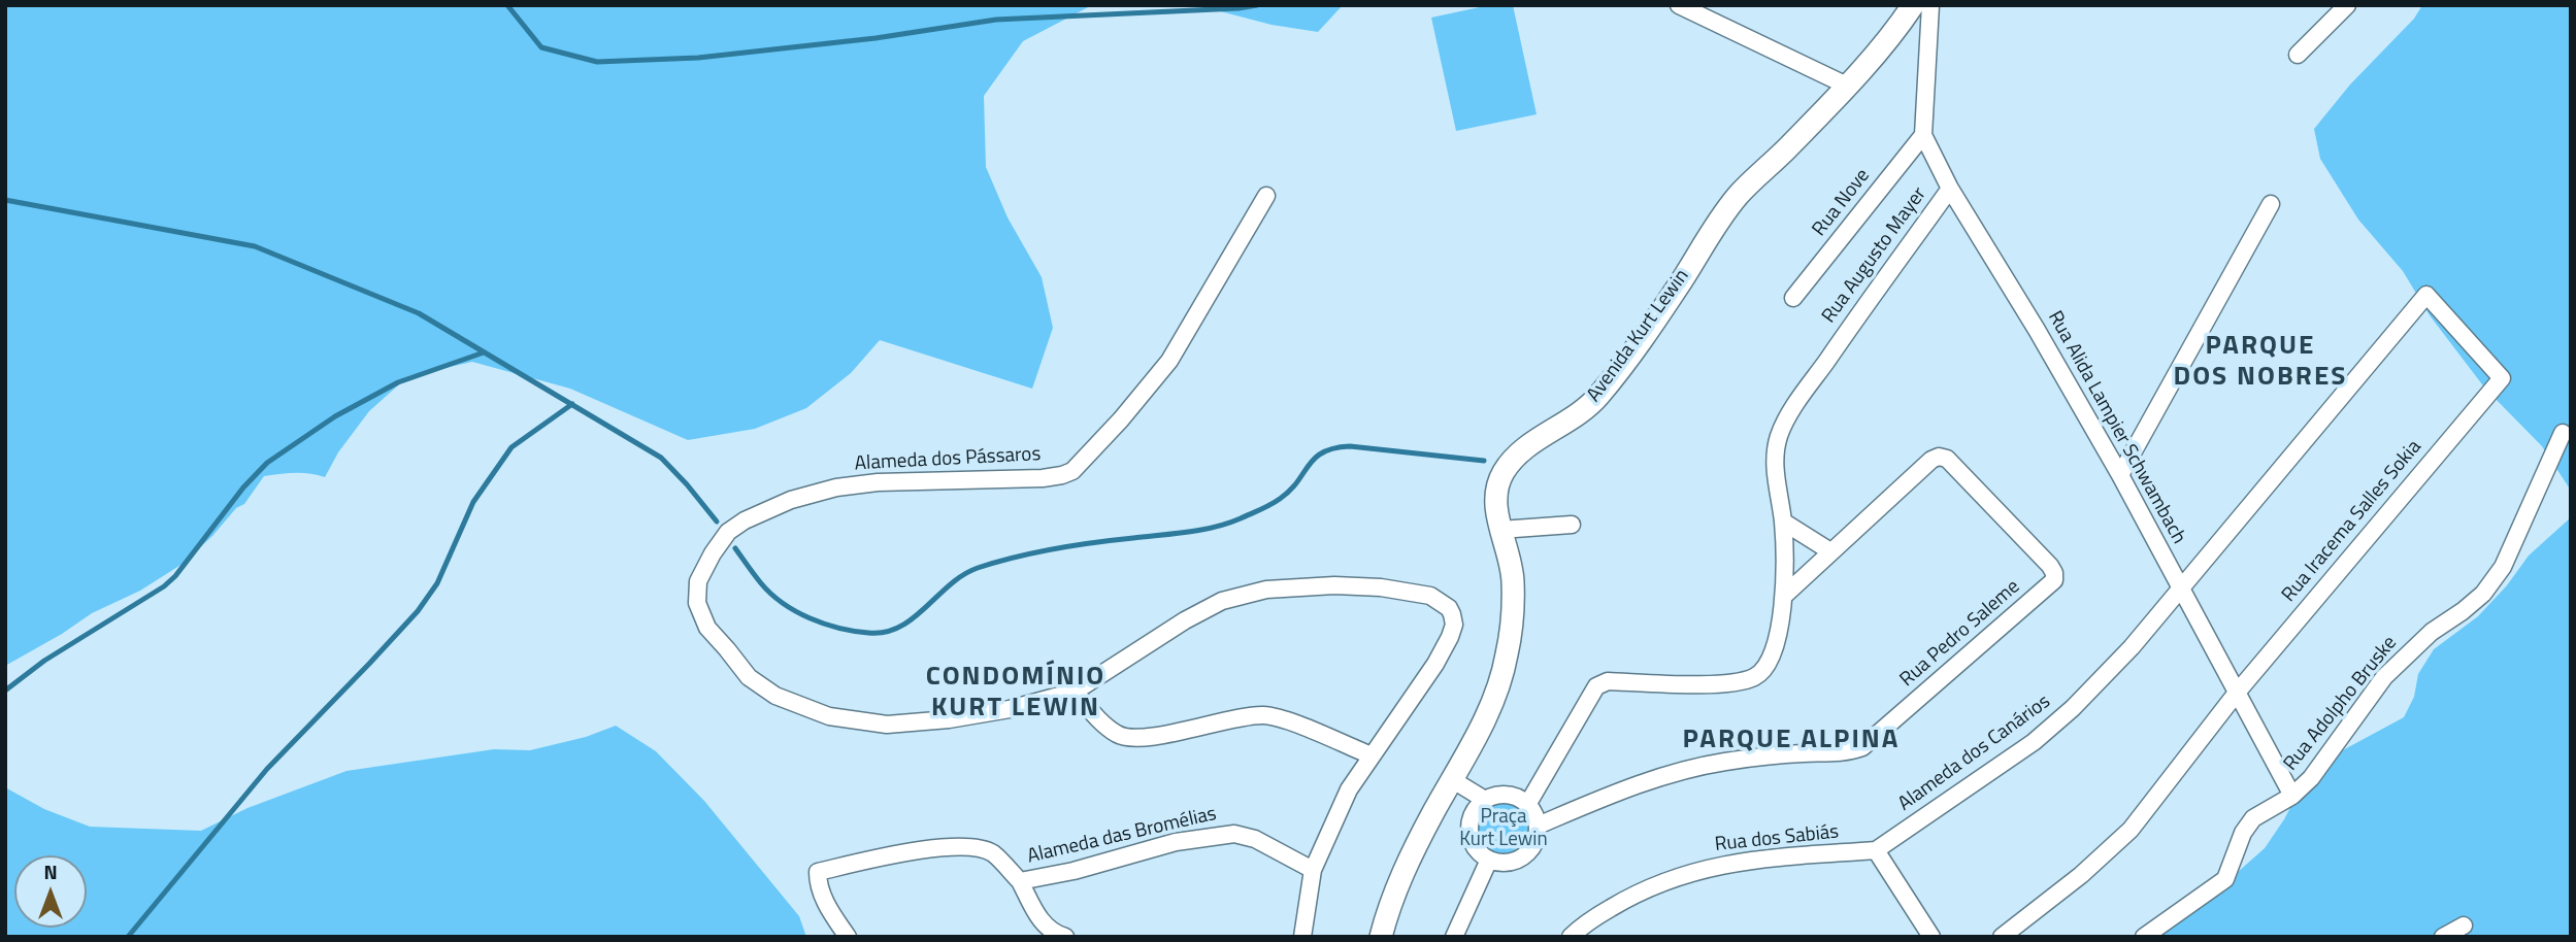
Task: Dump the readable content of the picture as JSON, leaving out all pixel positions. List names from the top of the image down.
{
  "streets": {
    "main road": ["Avenida Kurt Lewin"],
    "street": [
      "Rua Nove",
      "Rua Augusto Mayer",
      "Rua Alida Lampier Schwambach",
      "Alameda dos Pássaros",
      "Rua Iracema Salles Sokia",
      "Rua Pedro Saleme",
      "Rua Adolpho Bruske",
      "Alameda dos Canários",
      "Alameda das Bromélias",
      "Rua dos Sabiás"
    ]
  },
  "crossings": [
    ["Rua Nove", "Rua Augusto Mayer"],
    ["Rua Augusto Mayer", "Rua Alida Lampier Schwambach"],
    ["Rua Augusto Mayer", "Rua Pedro Saleme"],
    ["Rua Alida Lampier Schwambach", "Rua Iracema Salles Sokia"],
    ["Rua Alida Lampier Schwambach", "Rua Adolpho Bruske"],
    ["Rua Alida Lampier Schwambach", "Alameda dos Canários"],
    ["Rua Iracema Salles Sokia", "Alameda dos Canários"],
    ["Alameda dos Canários", "Rua dos Sabiás"]
  ],
  "districts": ["PARQUE DOS NOBRES", "CONDOMÍNIO KURT LEWIN", "PARQUE ALPINA"],
  "parks": ["Praça Kurt Lewin"],
  "north": "top"
}
